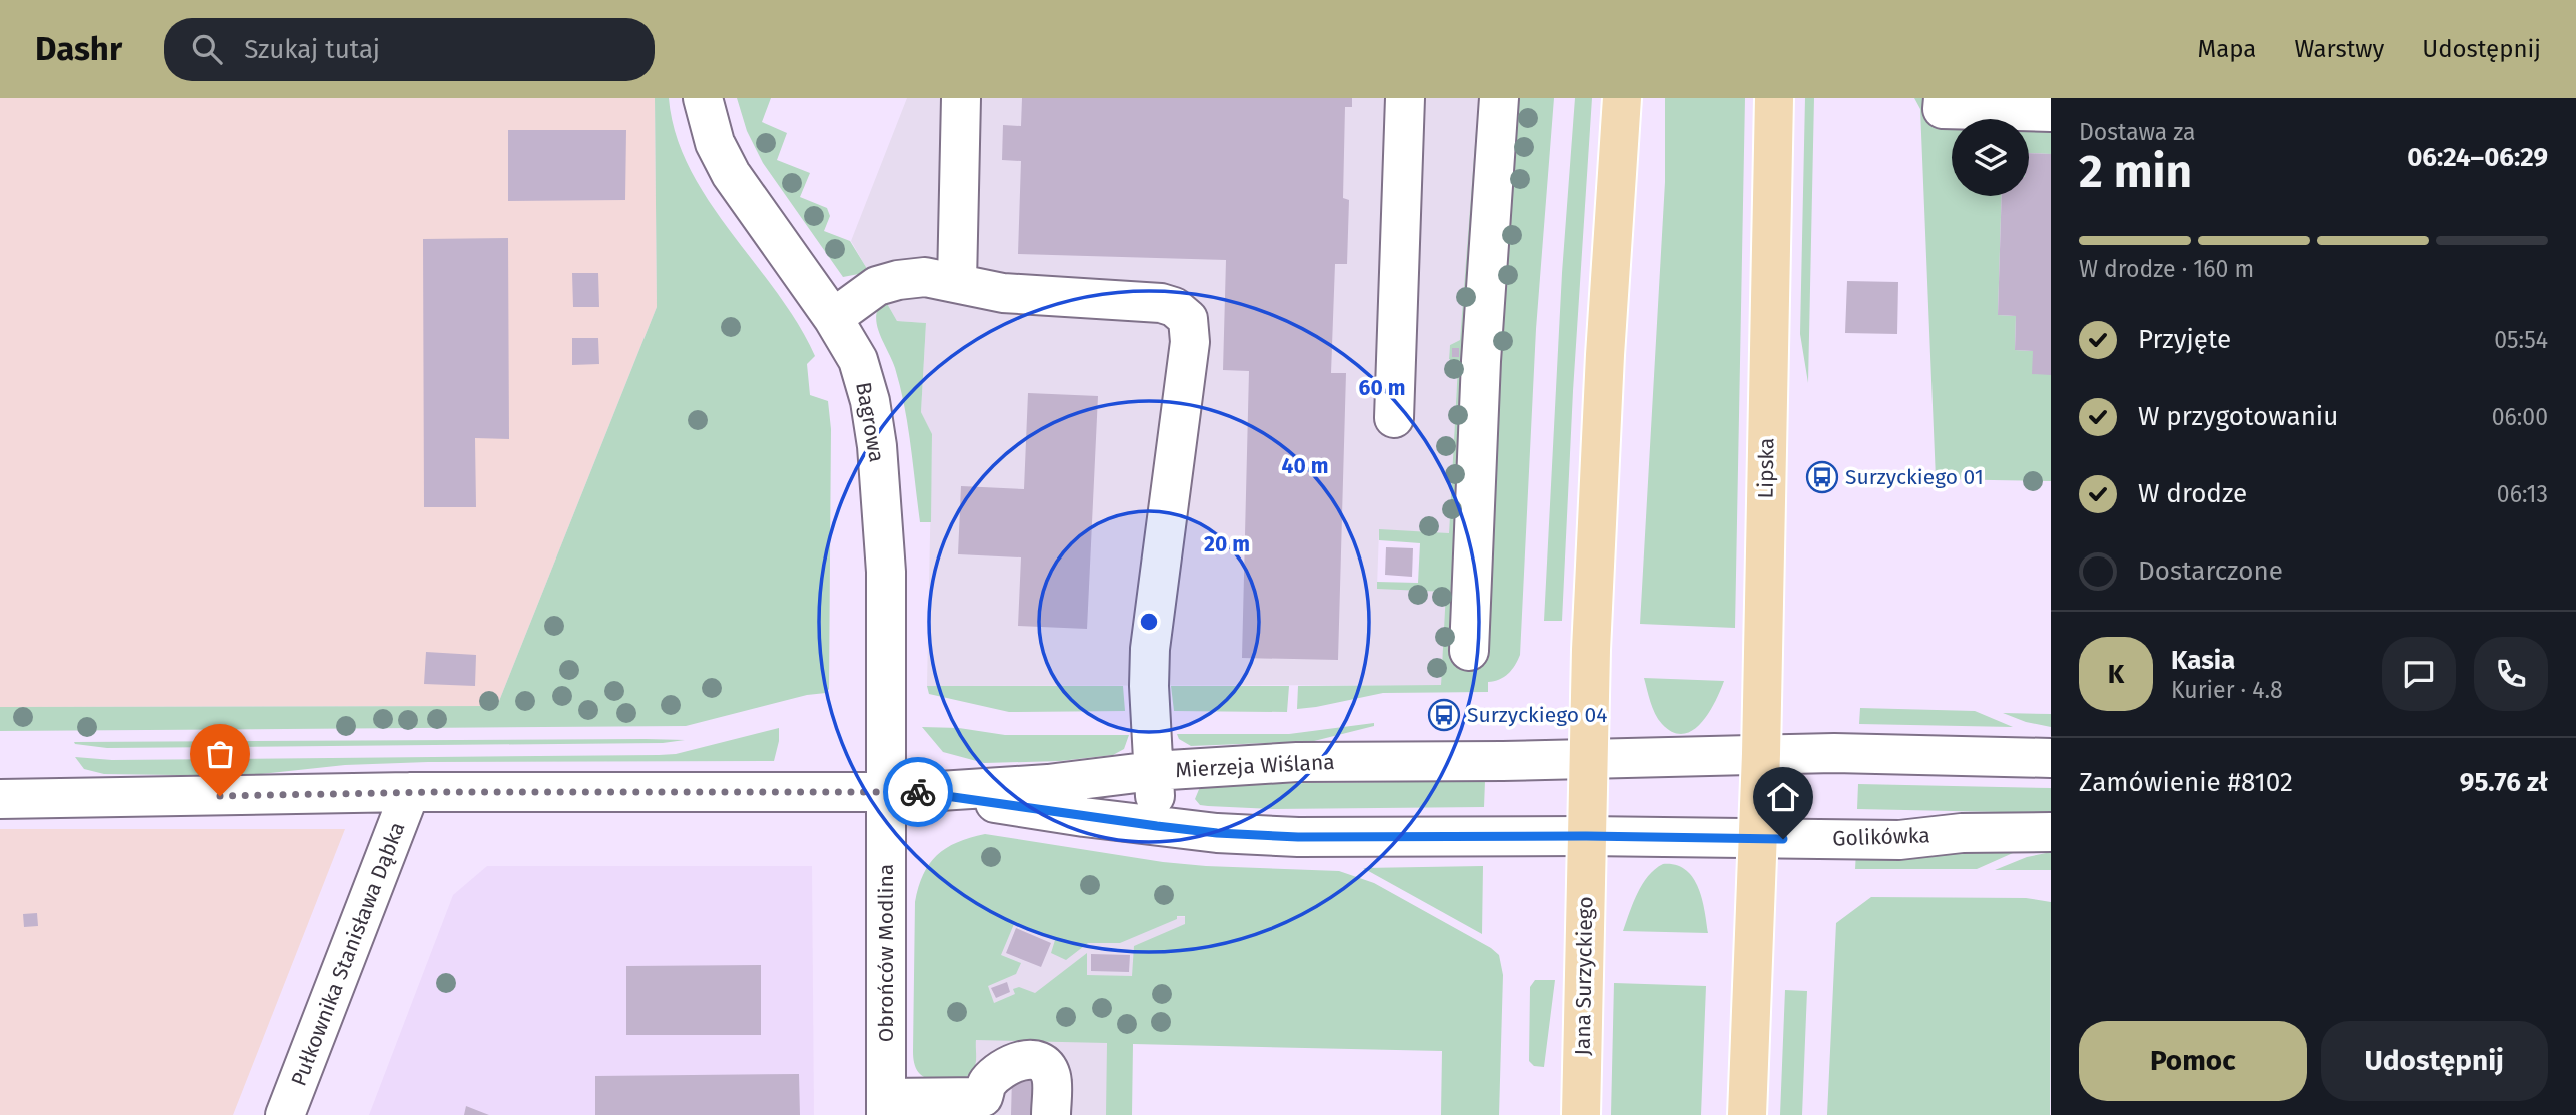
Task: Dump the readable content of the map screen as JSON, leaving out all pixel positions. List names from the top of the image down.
{
  "streets": {
    "main road": ["Lipska", "Jana Surzyckiego"],
    "street": [
      "Bagrowa",
      "Mierzeja Wiślana",
      "Golikówka",
      "Obrońców Modlina",
      "Pułkownika Stanisława Dąbka"
    ]
  },
  "crossings": [
    ["Bagrowa", "Mierzeja Wiślana"],
    ["Bagrowa", "Obrońców Modlina"],
    ["Lipska", "Golikówka"],
    ["Mierzeja Wiślana", "Golikówka"],
    ["Mierzeja Wiślana", "Obrońców Modlina"],
    ["Mierzeja Wiślana", "Pułkownika Stanisława Dąbka"],
    ["Mierzeja Wiślana", "Jana Surzyckiego"],
    ["Golikówka", "Jana Surzyckiego"]
  ],
  "places": {
    "bus stop": ["Surzyckiego 01", "Surzyckiego 04"]
  },
  "page": {
    "header": "Dashr",
    "search": "Szukaj tutaj",
    "nav": ["Mapa", "Warstwy", "Udostępnij"],
    "heading": ["2 min", "Dostawa za", "06:24–06:29"],
    "panel": [
      "Kasia",
      "Kurier · 4.8",
      "Zamówienie #8102",
      "95.76 zł"
    ],
    "bar": "W drodze · 160 m",
    "list": [
      ["Przyjęte", "05:54"],
      ["W przygotowaniu", "06:00"],
      ["W drodze", "06:13"],
      "Dostarczone"
    ],
    "round": "K",
    "buttons": ["Pomoc", "Udostępnij"]
  },
  "rings": ["60 m", "40 m", "20 m"]
}
